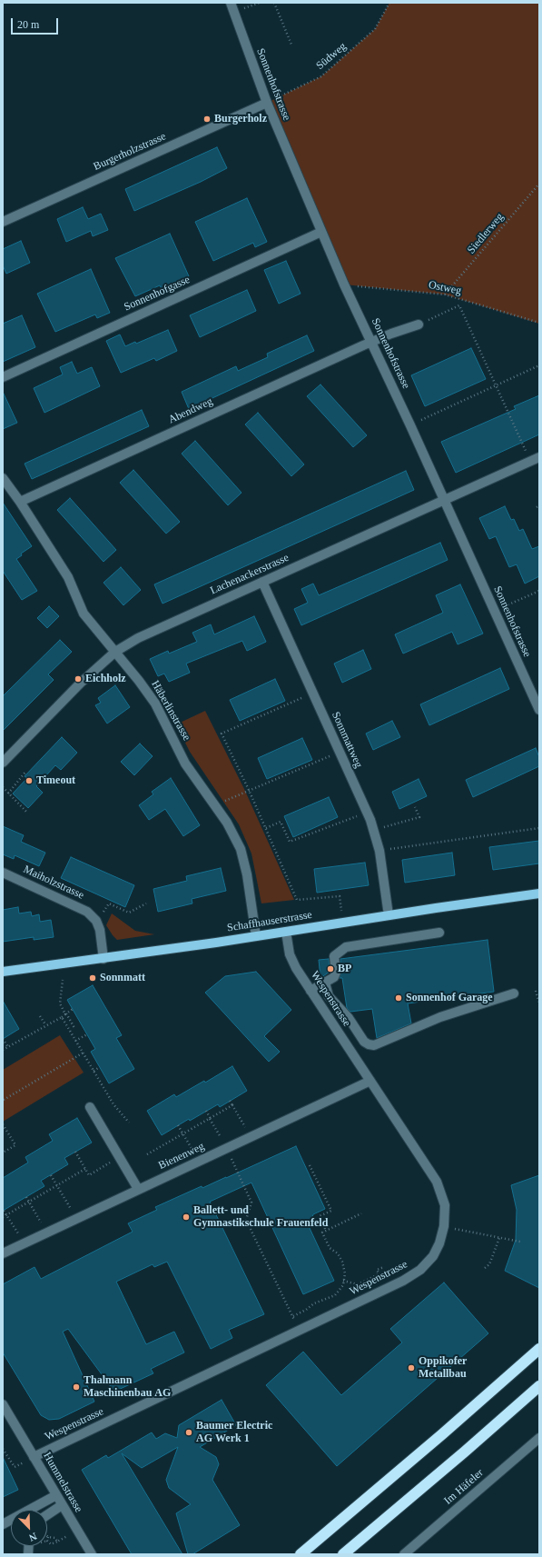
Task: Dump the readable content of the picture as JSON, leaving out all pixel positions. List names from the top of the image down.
{
  "streets": {
    "main road": ["Schaffhauserstrasse"],
    "street": [
      "Sonnenhofstrasse",
      "Burgerholzstrasse",
      "Sonnenhofgasse",
      "Abendweg",
      "Lachenackerstrasse",
      "Häberlinstrasse",
      "Sonnmattweg",
      "Maiholzstrasse",
      "Wespenstrasse",
      "Bienenweg",
      "Hummelstrasse",
      "Im Häfeler"
    ],
    "path": ["Südweg", "Siedlerweg", "Ostweg"]
  },
  "crossings": [
    ["Südweg", "Sonnenhofstrasse"],
    ["Südweg", "Burgerholzstrasse"],
    ["Sonnenhofstrasse", "Burgerholzstrasse"],
    ["Sonnenhofstrasse", "Ostweg"],
    ["Sonnenhofstrasse", "Sonnenhofgasse"],
    ["Sonnenhofstrasse", "Abendweg"],
    ["Sonnenhofstrasse", "Lachenackerstrasse"],
    ["Siedlerweg", "Ostweg"],
    ["Abendweg", "Häberlinstrasse"],
    ["Lachenackerstrasse", "Häberlinstrasse"],
    ["Lachenackerstrasse", "Sonnmattweg"],
    ["Häberlinstrasse", "Schaffhauserstrasse"],
    ["Sonnmattweg", "Schaffhauserstrasse"],
    ["Schaffhauserstrasse", "Wespenstrasse"],
    ["Wespenstrasse", "Bienenweg"],
    ["Wespenstrasse", "Hummelstrasse"]
  ],
  "places": [
    "Burgerholz",
    "Eichholz",
    "Timeout",
    "BP",
    "Sonnmatt",
    "Sonnenhof Garage",
    "Ballett- und Gymnastikschule Frauenfeld",
    "Oppikofer Metallbau",
    "Thalmann Maschinenbau AG",
    "Baumer Electric AG Werk 1"
  ],
  "scale_bar": "20 m",
  "north": "bottom right"
}
